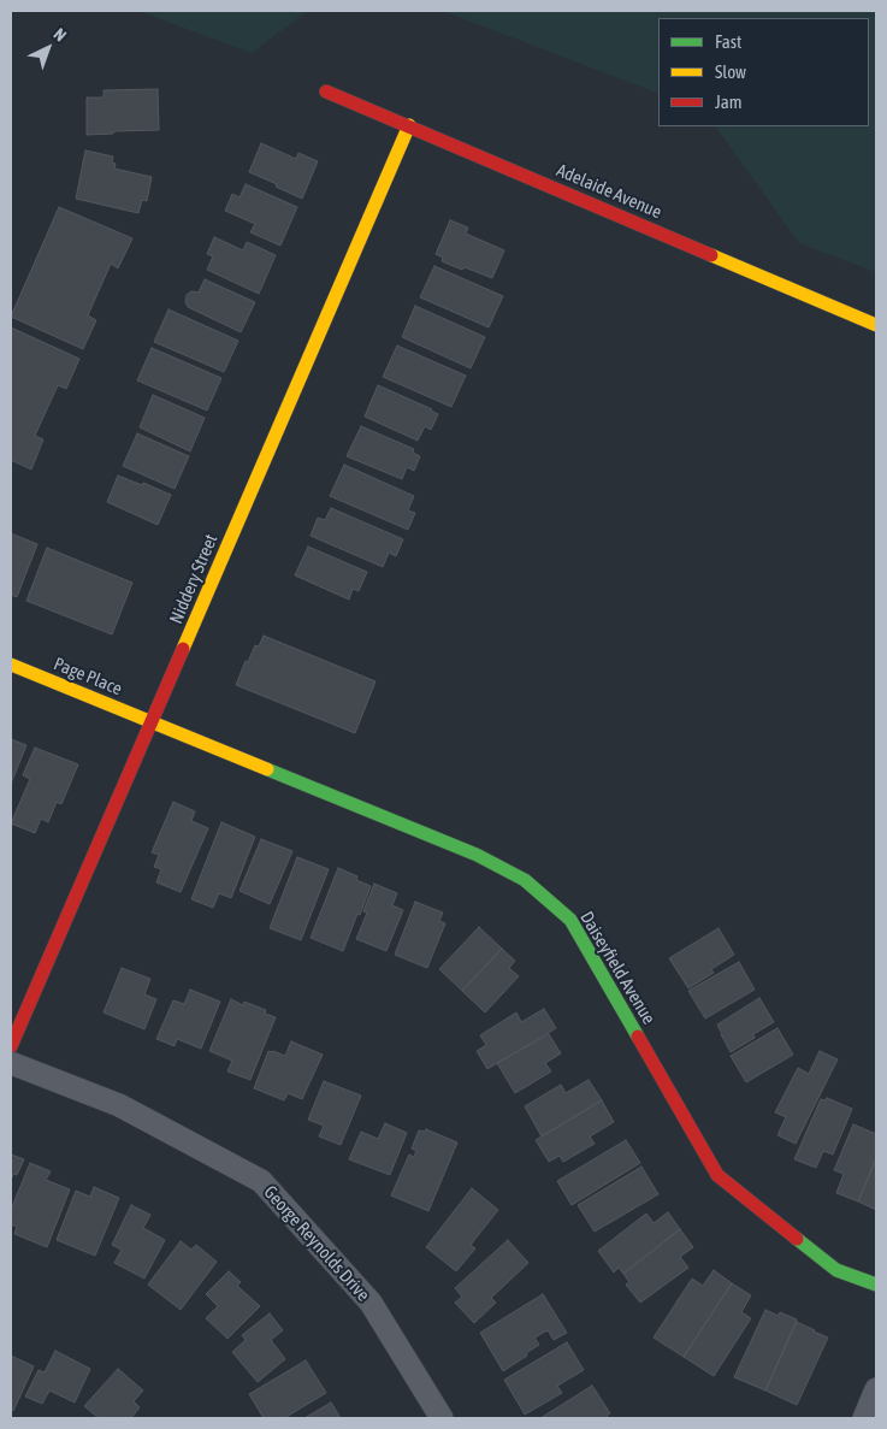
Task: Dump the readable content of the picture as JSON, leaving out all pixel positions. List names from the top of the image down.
{
  "streets": {
    "street": [
      "Adelaide Avenue",
      "Niddery Street",
      "Page Place",
      "Daiseyfield Avenue",
      "George Reynolds Drive"
    ]
  },
  "crossings": [
    ["Adelaide Avenue", "Niddery Street"],
    ["Niddery Street", "Page Place"],
    ["Niddery Street", "Daiseyfield Avenue"],
    ["Page Place", "Daiseyfield Avenue"]
  ],
  "legend": ["Fast", "Slow", "Jam"],
  "north": "top right"
}
